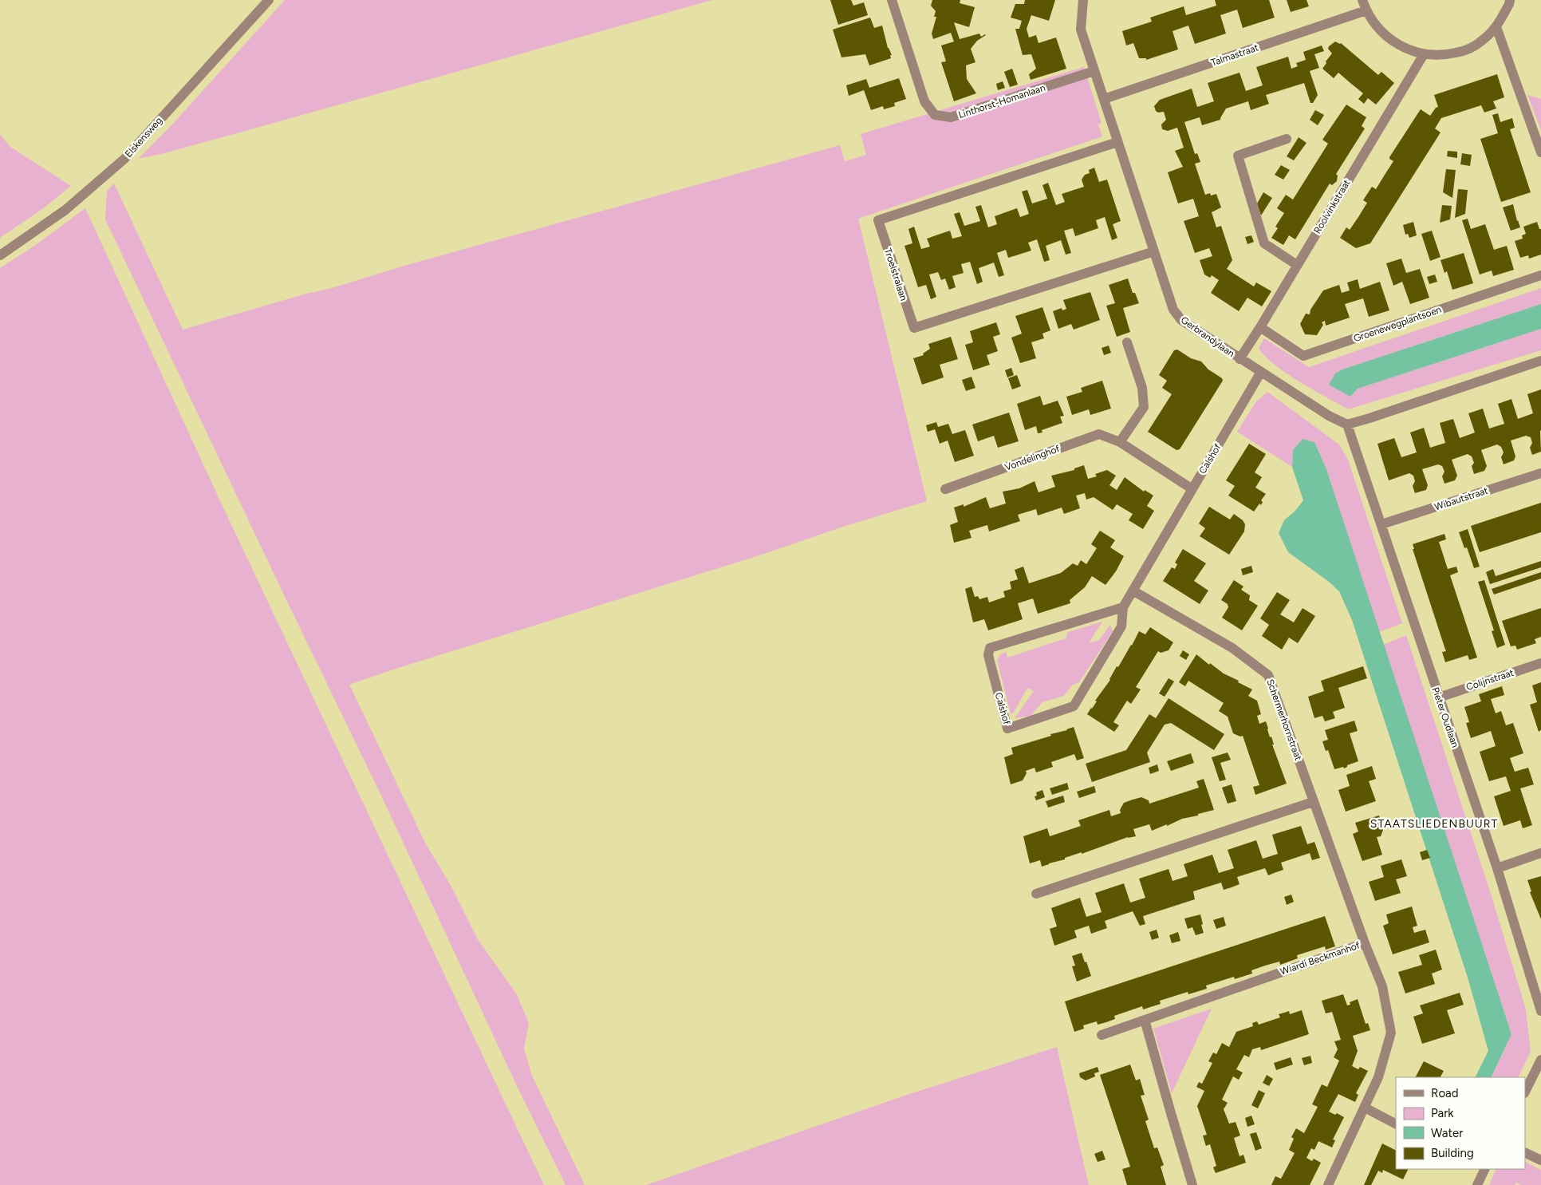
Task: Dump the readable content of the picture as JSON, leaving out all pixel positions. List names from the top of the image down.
{
  "streets": {
    "street": [
      "Talmastraat",
      "Linthorst-Homanlaan",
      "Elskensweg",
      "Roolvinkstraat",
      "Troelstralaan",
      "Groenewegplantsoen",
      "Gerbrandylaan",
      "Vondelinghof",
      "Calshof",
      "Wibautstraat",
      "Colijnstraat",
      "Pieter Oudlaan",
      "Schermerhornstraat",
      "Wiardi Beckmanhof"
    ]
  },
  "crossings": [
    ["Talmastraat", "Gerbrandylaan"],
    ["Linthorst-Homanlaan", "Gerbrandylaan"],
    ["Roolvinkstraat", "Groenewegplantsoen"],
    ["Roolvinkstraat", "Gerbrandylaan"],
    ["Troelstralaan", "Gerbrandylaan"],
    ["Gerbrandylaan", "Calshof"],
    ["Gerbrandylaan", "Pieter Oudlaan"],
    ["Vondelinghof", "Calshof"],
    ["Calshof", "Schermerhornstraat"],
    ["Wibautstraat", "Pieter Oudlaan"],
    ["Colijnstraat", "Pieter Oudlaan"],
    ["Schermerhornstraat", "Wiardi Beckmanhof"]
  ],
  "districts": ["STAATSLIEDENBUURT"],
  "legend": [
    "Road",
    "Park",
    "Water",
    "Building"
  ]
}
